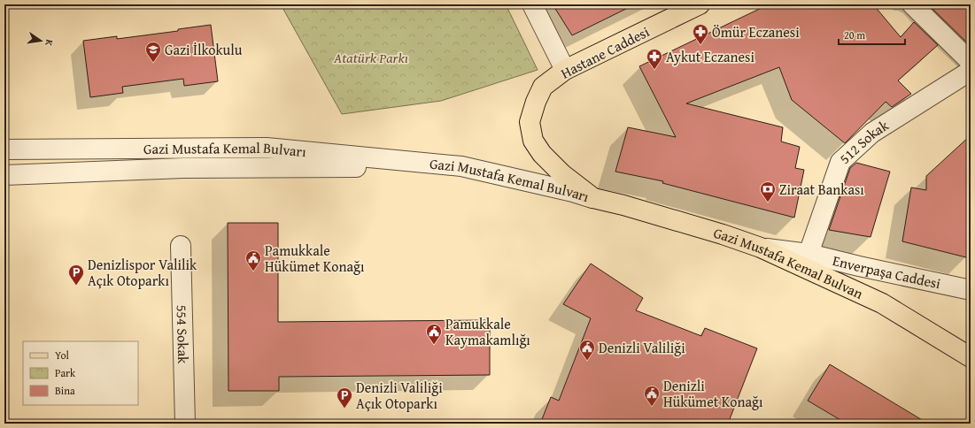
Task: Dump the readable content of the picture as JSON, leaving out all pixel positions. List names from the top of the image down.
{
  "streets": {
    "main road": ["Hastane Caddesi", "Gazi Mustafa Kemal Bulvan"],
    "street": [
      "512 Sokak",
      "Gazi Mustafa Kemal Bulvarı",
      "Enverpaşa Caddesi",
      "554 Sokak"
    ]
  },
  "crossings": [
    ["Hastane Caddesi", "Gazi Mustafa Kemal Bulvarı"],
    ["Hastane Caddesi", "Gazi Mustafa Kemal Bulvan"],
    ["512 Sokak", "Enverpaşa Caddesi"],
    ["Gazi Mustafa Kemal Bulvarı", "Gazi Mustafa Kemal Bulvan"],
    ["Gazi Mustafa Kemal Bulvan", "Enverpaşa Caddesi"]
  ],
  "parks": ["Atatürk Parkı"],
  "places": {
    "pharmacy": ["Ömür Eczanesi", "Aykut Eczanesi"],
    "school or university": ["Gazi İlkokulu"],
    "bank": ["Ziraat Bankası"],
    "public building": [
      "Pamukkale Hükümet Konağı",
      "Pamukkale Kaymakamlığı",
      "Denizli Valiliği",
      "Denizli Hükümet Konağı"
    ],
    "parking": ["Denizlispor Valilik Açık Otoparkı", "Denizli Valiliği Açık Otoparkı"]
  },
  "legend": ["Yol", "Park", "Bina"],
  "scale_bar": "20 m",
  "north": "right"
}
